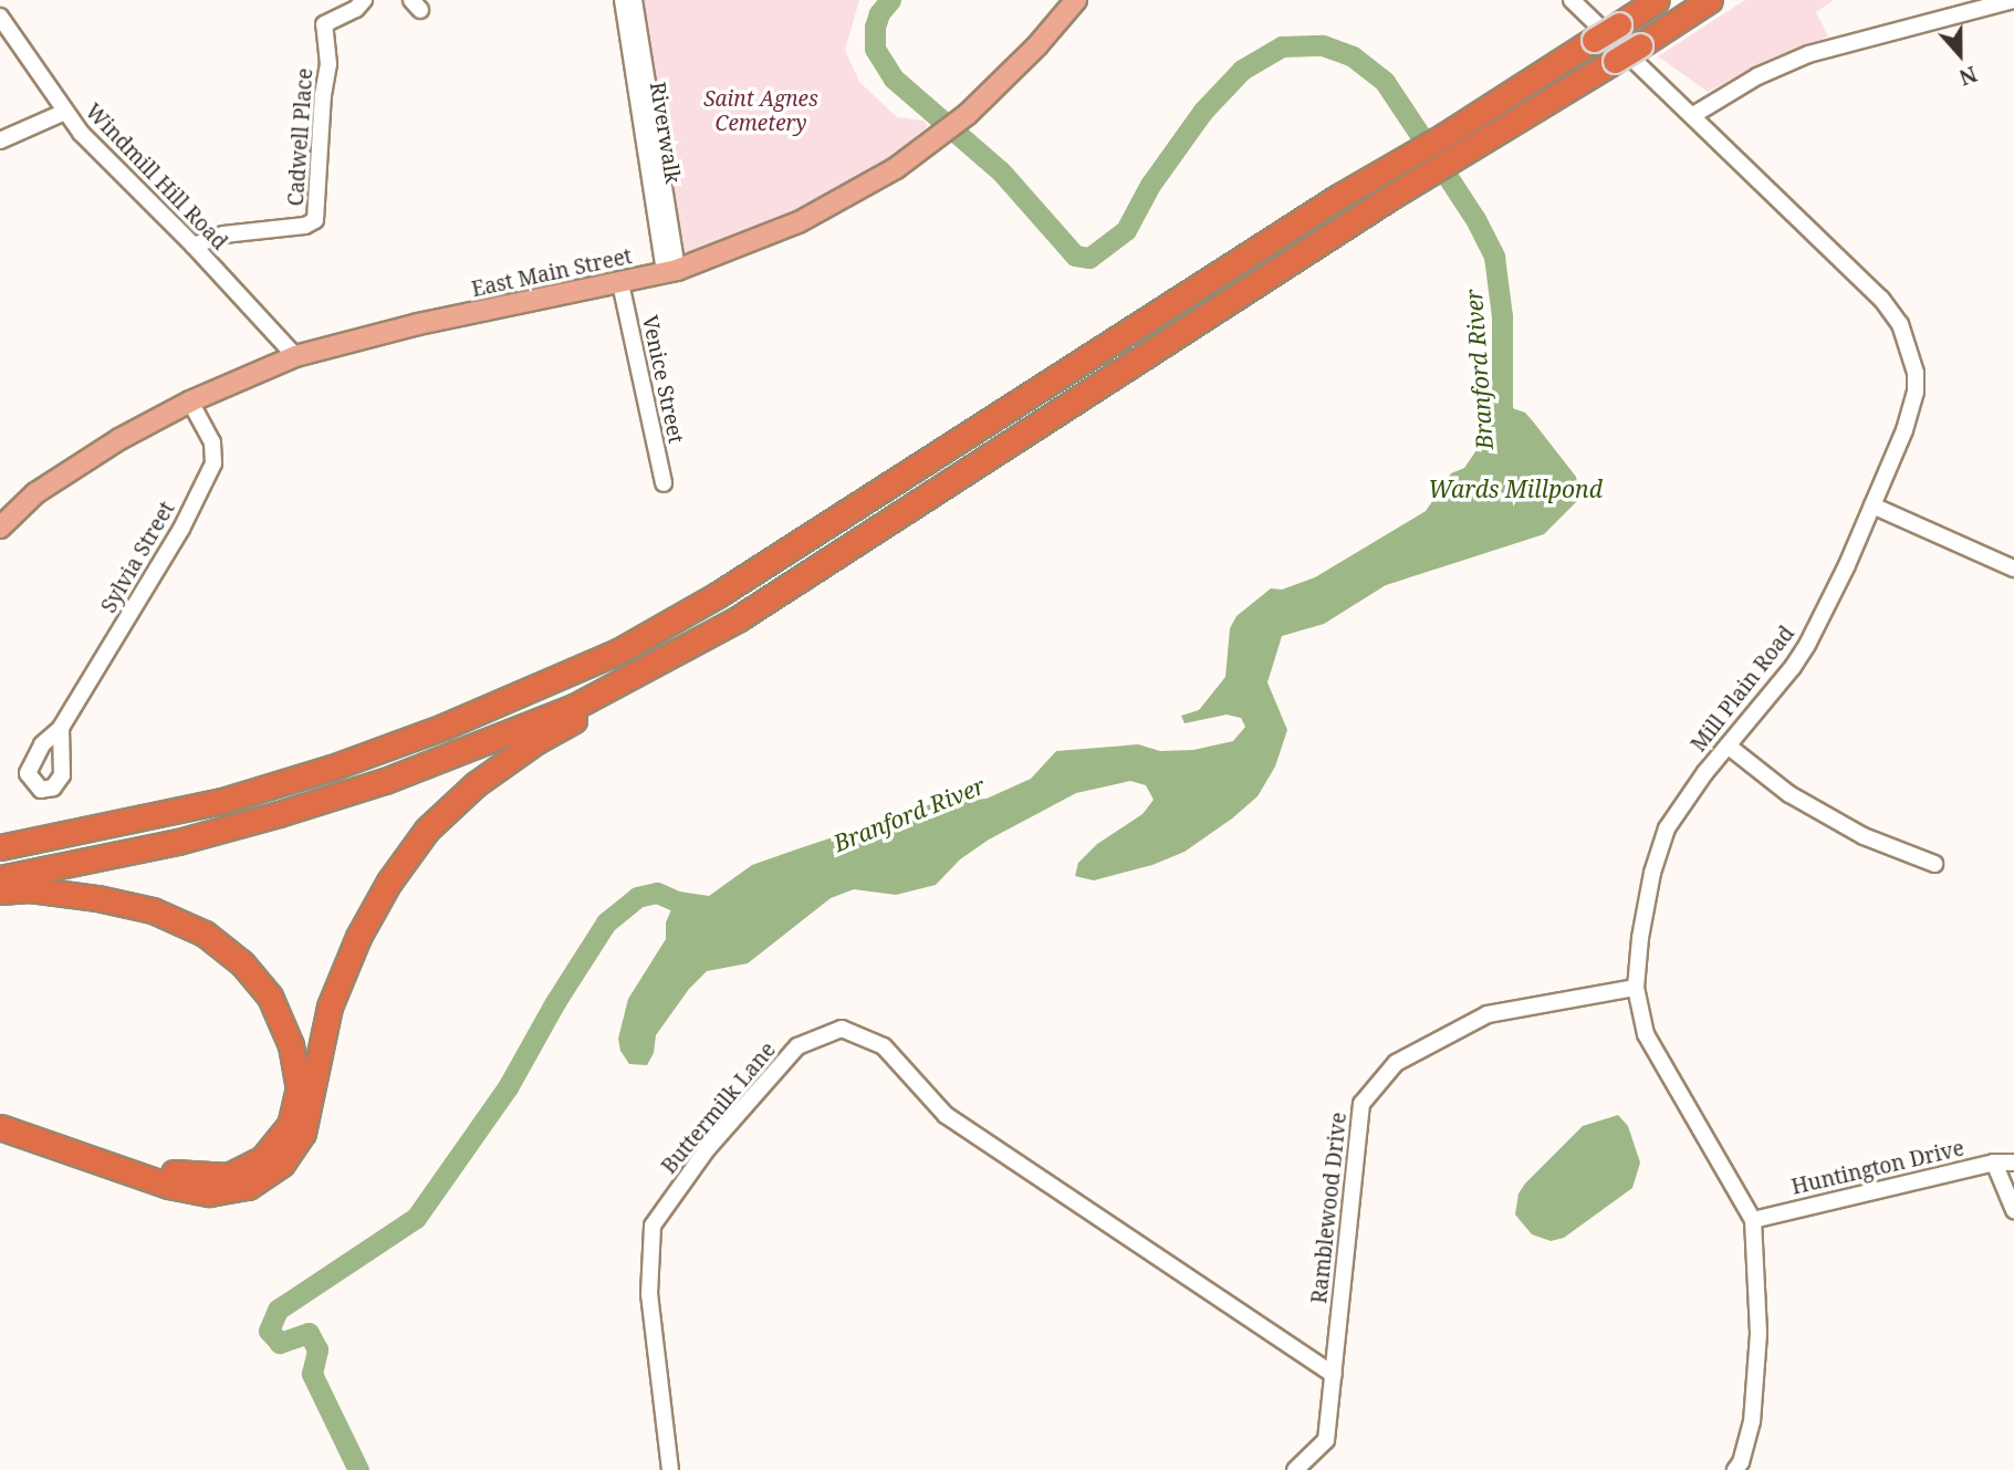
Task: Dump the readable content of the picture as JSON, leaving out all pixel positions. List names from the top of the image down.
{
  "streets": {
    "main road": ["East Main Street"],
    "street": [
      "Riverwalk",
      "Cadwell Place",
      "Windmill Hill Road",
      "Venice Street",
      "Sylvia Street",
      "Mill Plain Road",
      "Buttermilk Lane",
      "Huntington Drive",
      "Ramblewood Drive"
    ]
  },
  "crossings": [
    ["Riverwalk", "East Main Street"],
    ["Cadwell Place", "Windmill Hill Road"],
    ["Windmill Hill Road", "East Main Street"],
    ["East Main Street", "Venice Street"],
    ["East Main Street", "Sylvia Street"],
    ["Mill Plain Road", "Huntington Drive"],
    ["Mill Plain Road", "Ramblewood Drive"],
    ["Buttermilk Lane", "Ramblewood Drive"]
  ],
  "water": ["Branford River", "Wards Millpond"],
  "parks": ["Saint Agnes Cemetery"],
  "north": "bottom"
}
